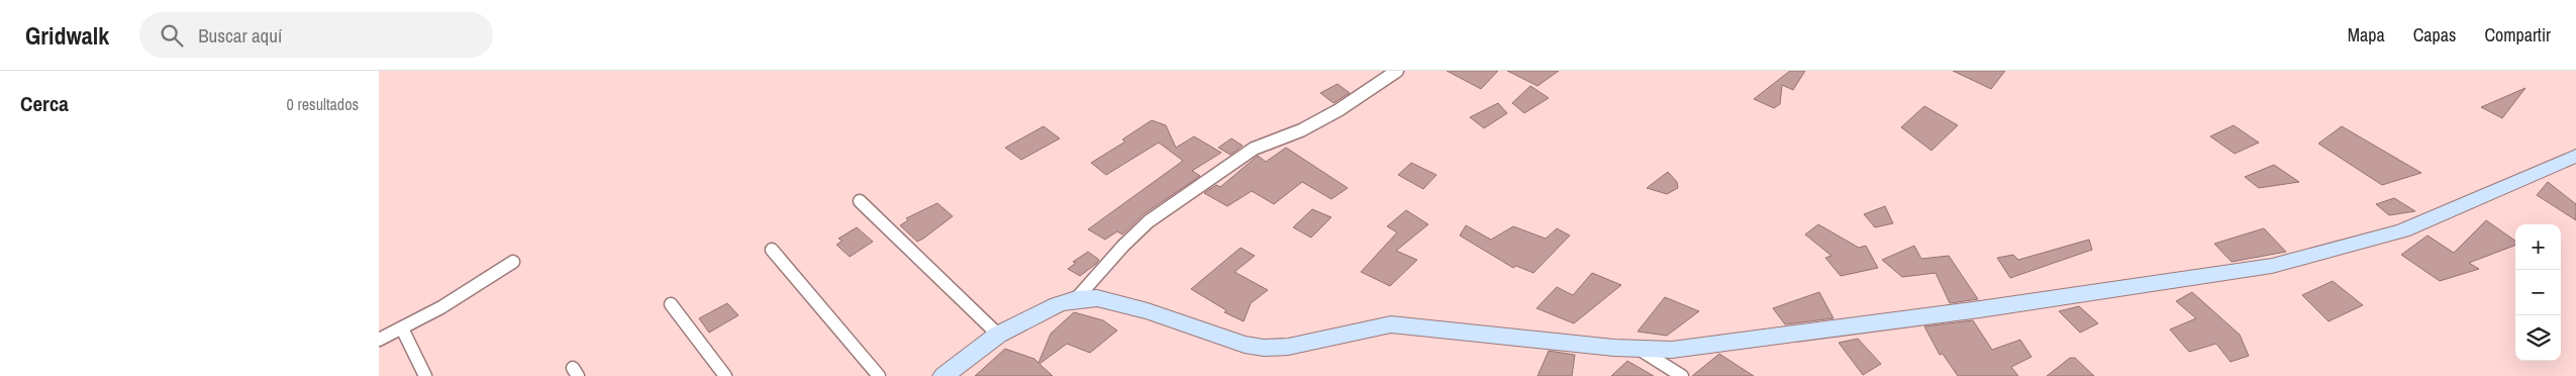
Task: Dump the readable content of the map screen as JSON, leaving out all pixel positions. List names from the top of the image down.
{
  "page": {
    "header": "Gridwalk",
    "search": "Buscar aquí",
    "nav": ["Mapa", "Capas", "Compartir"],
    "heading": ["Cerca", "0 resultados"],
    "map_buttons": ["+", "−"]
  }
}
